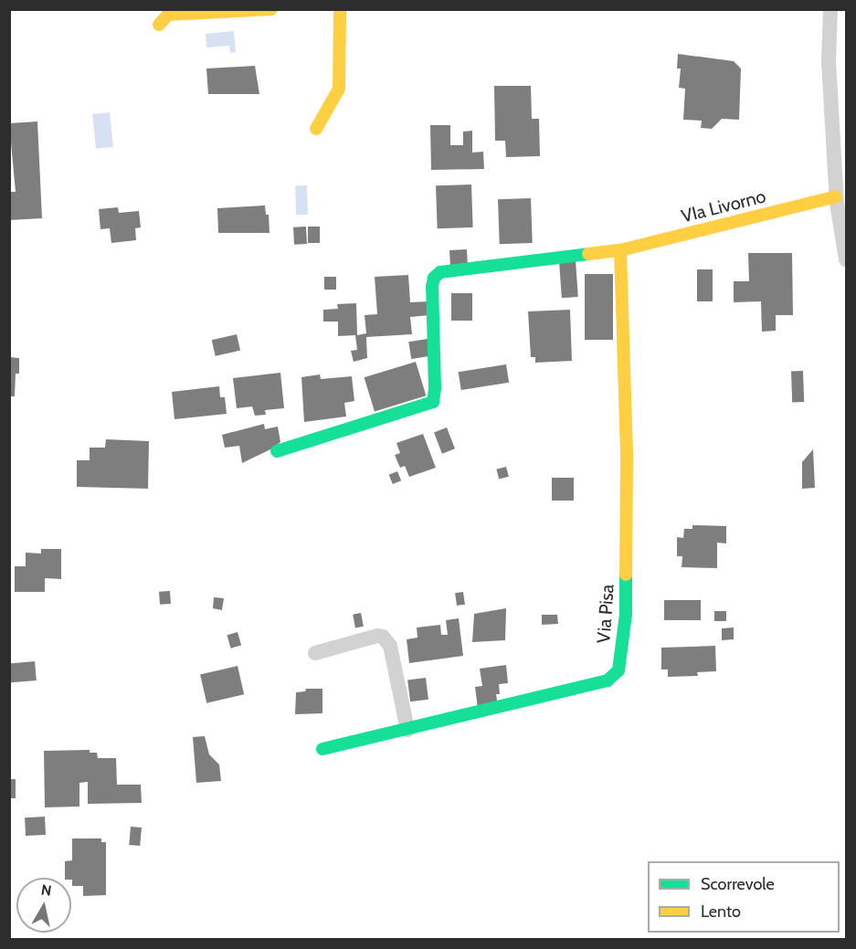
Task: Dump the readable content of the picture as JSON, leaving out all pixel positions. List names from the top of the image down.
{
  "streets": {
    "street": ["VIa Livorno", "Via Pisa"]
  },
  "crossings": [
    ["VIa Livorno", "Via Pisa"]
  ],
  "legend": ["Scorrevole", "Lento"],
  "north": "top"
}
